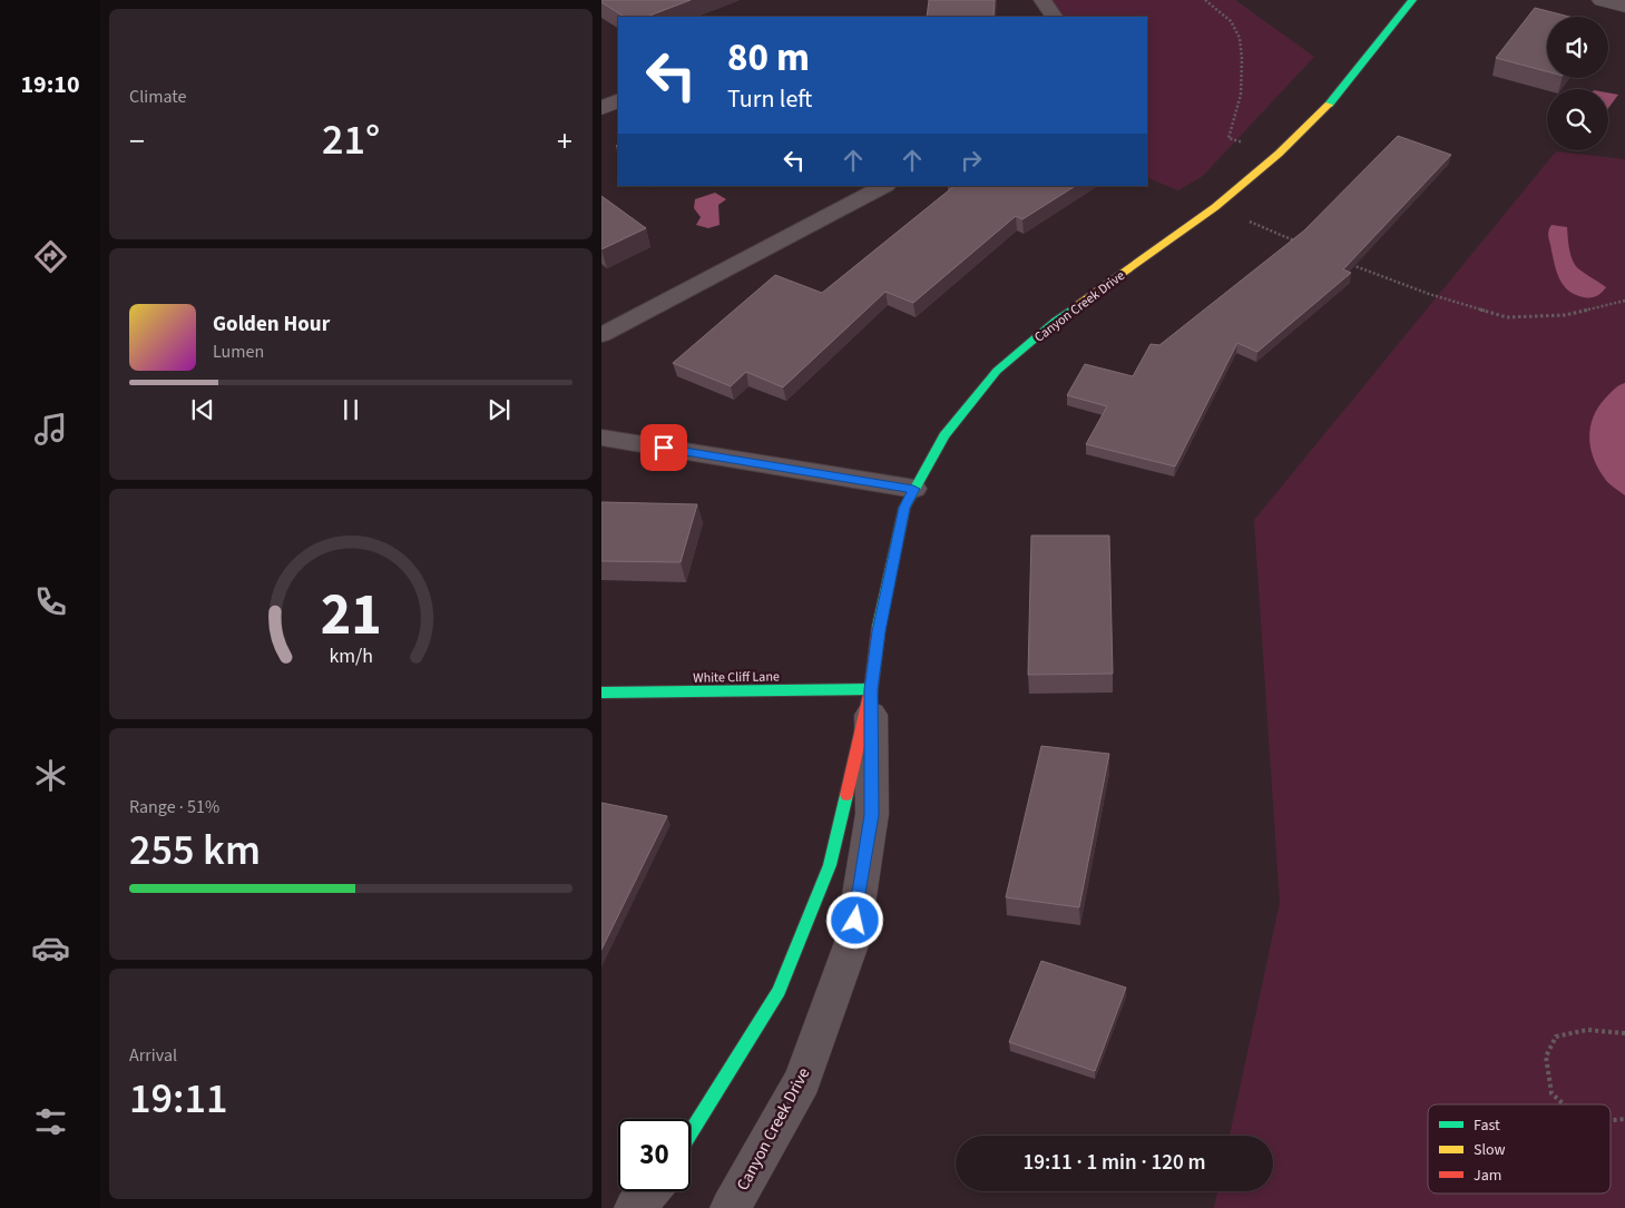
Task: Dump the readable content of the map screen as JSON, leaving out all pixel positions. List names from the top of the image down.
{
  "streets": {
    "street": ["Canyon Creek Drive", "White Cliff Lane"]
  },
  "crossings": [
    ["Canyon Creek Drive", "White Cliff Lane"]
  ],
  "legend": ["Fast", "Slow", "Jam"],
  "page": {
    "tabs": "19:10",
    "tile": [
      "Climate",
      ["Range · 51%", "255 km"],
      ["Arrival", "19:11"]
    ],
    "turn": ["80 m", "Turn left"],
    "heat": ["−", "21°", "+"],
    "song": ["Golden Hour", "Lumen"],
    "limit": "30",
    "trip": "19:11 · 1 min · 120 m",
    "gauge": ["21", "km/h"]
  }
}
